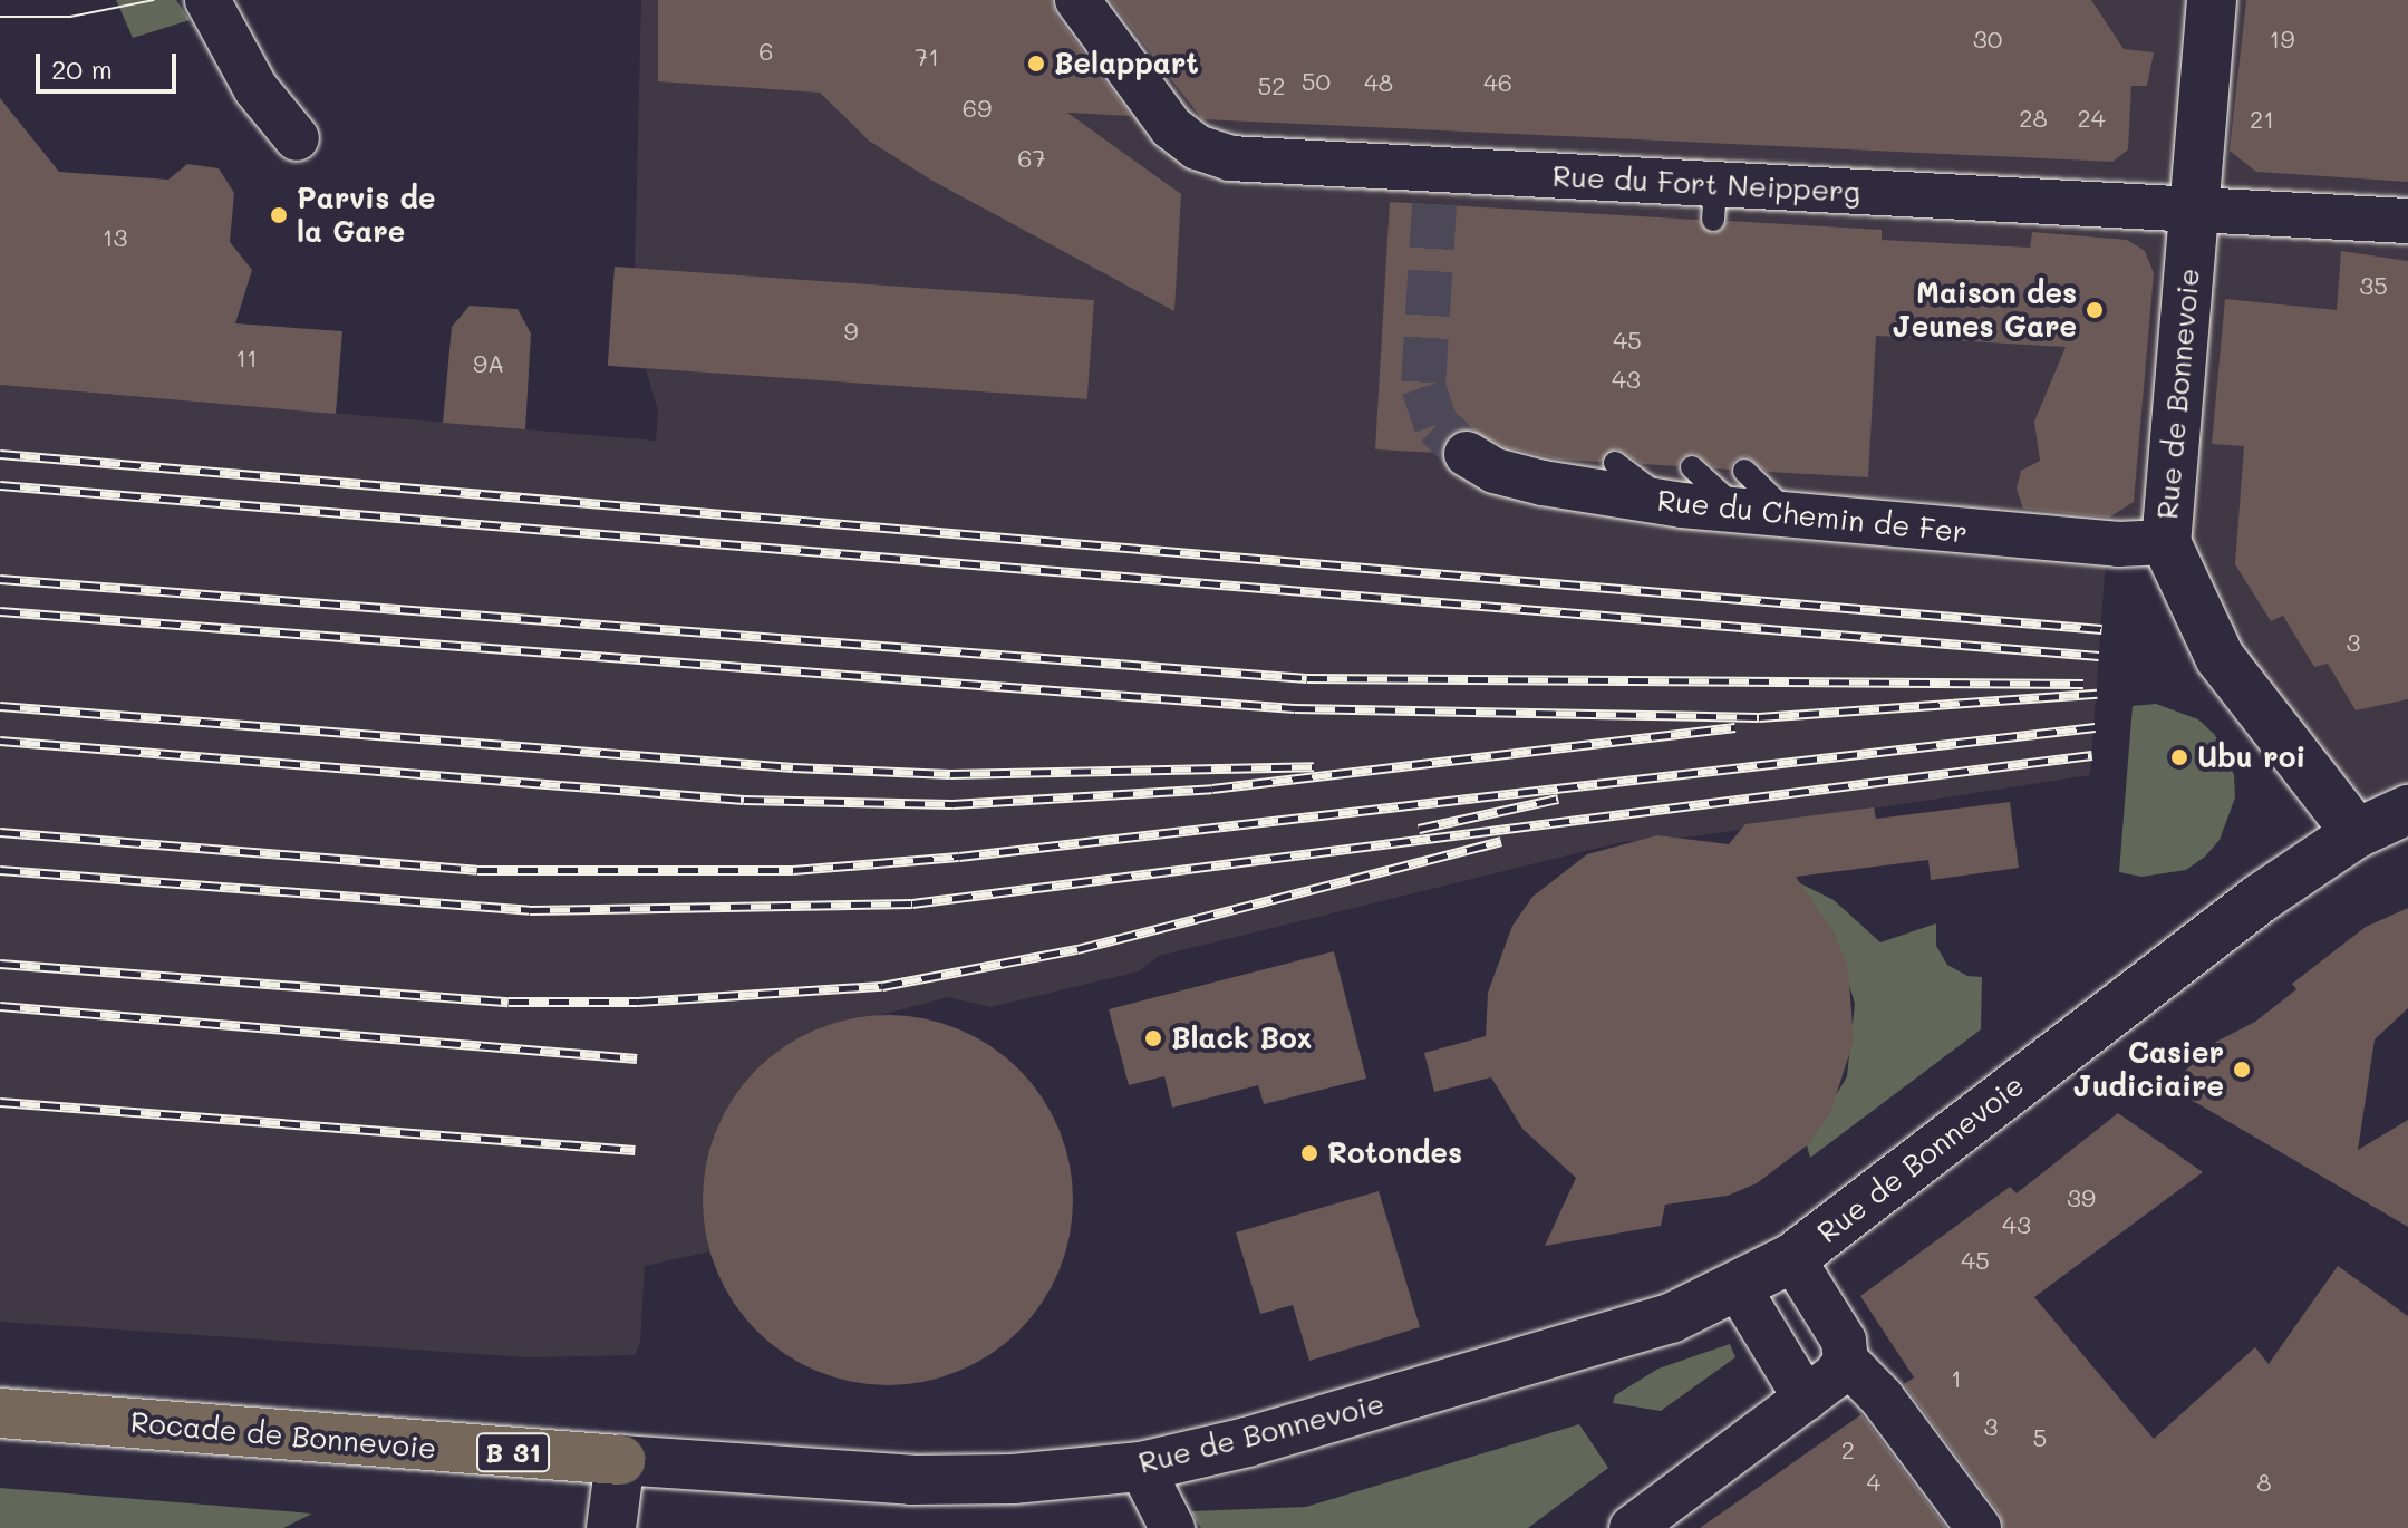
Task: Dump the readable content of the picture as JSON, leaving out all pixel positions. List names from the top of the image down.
{
  "streets": {
    "main road": ["Rue de Bonnevoie", "Rocade de Bonnevoie", "B 31"],
    "street": ["Rue du Fort Neipperg", "Rue du Chemin de Fer"]
  },
  "crossings": [
    ["Rue du Fort Neipperg", "Rue de Bonnevoie"],
    ["Rue de Bonnevoie", "Rue du Chemin de Fer"],
    ["Rue de Bonnevoie", "Rocade de Bonnevoie"]
  ],
  "places": [
    "Belappart",
    "Parvis de la Gare",
    "Maison des Jeunes Gare",
    "Ubu roi",
    "Black Box",
    "Casier Judiciaire",
    "Rotondes"
  ],
  "house_numbers": [
    "30",
    "19",
    "6",
    "71",
    "50",
    "48",
    "46",
    "52",
    "69",
    "28",
    "24",
    "21",
    "67",
    "13",
    "35",
    "9",
    "45",
    "11",
    "9A",
    "43",
    "3",
    "39",
    "43",
    "45",
    "1",
    "3",
    "5",
    "2",
    "4",
    "8"
  ],
  "scale_bar": "20 m"
}
